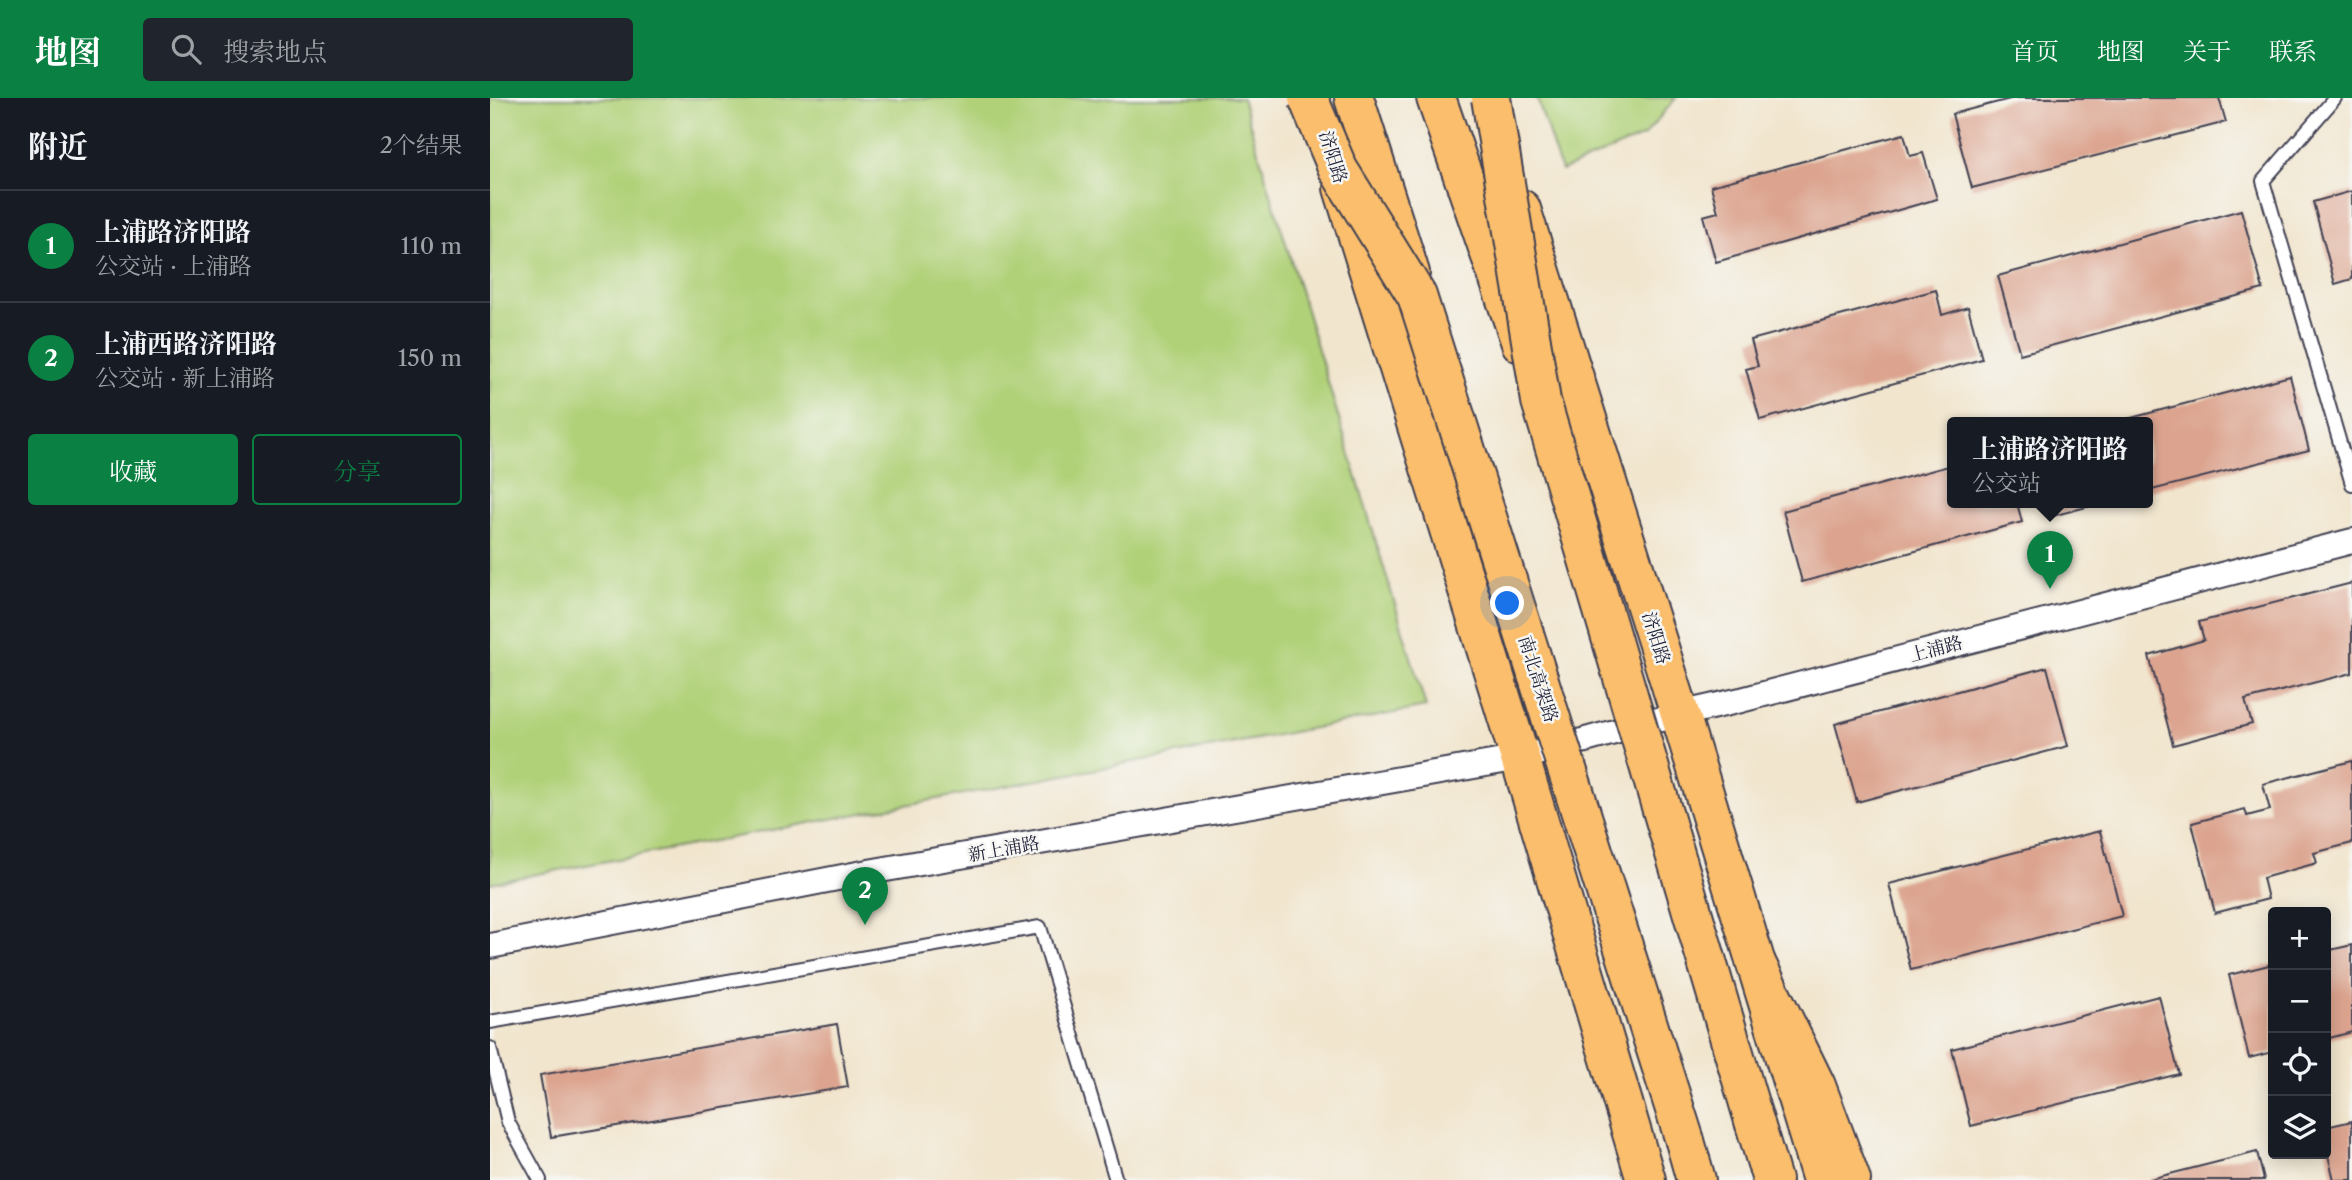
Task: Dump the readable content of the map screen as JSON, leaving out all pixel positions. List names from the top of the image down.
{
  "streets": {
    "main road": ["济阳路", "南北高架路"],
    "street": ["上浦路", "新上浦路"]
  },
  "crossings": [
    ["济阳路", "上浦路"],
    ["济阳路", "新上浦路"],
    ["上浦路", "新上浦路"]
  ],
  "page": {
    "header": "地图",
    "search": "搜索地点",
    "nav": [
      "首页",
      "地图",
      "关于",
      "联系"
    ],
    "heading": ["附近", "2个结果"],
    "list": [
      {
        "mark": "1",
        "name": "上浦路济阳路",
        "note": "公交站 · 上浦路",
        "value": "110 m"
      },
      {
        "mark": "2",
        "name": "上浦西路济阳路",
        "note": "公交站 · 新上浦路",
        "value": "150 m"
      }
    ],
    "buttons": ["收藏", "分享"],
    "popup": ["上浦路济阳路", "公交站"],
    "pins": ["1", "2"],
    "map_buttons": ["+", "−"]
  }
}
